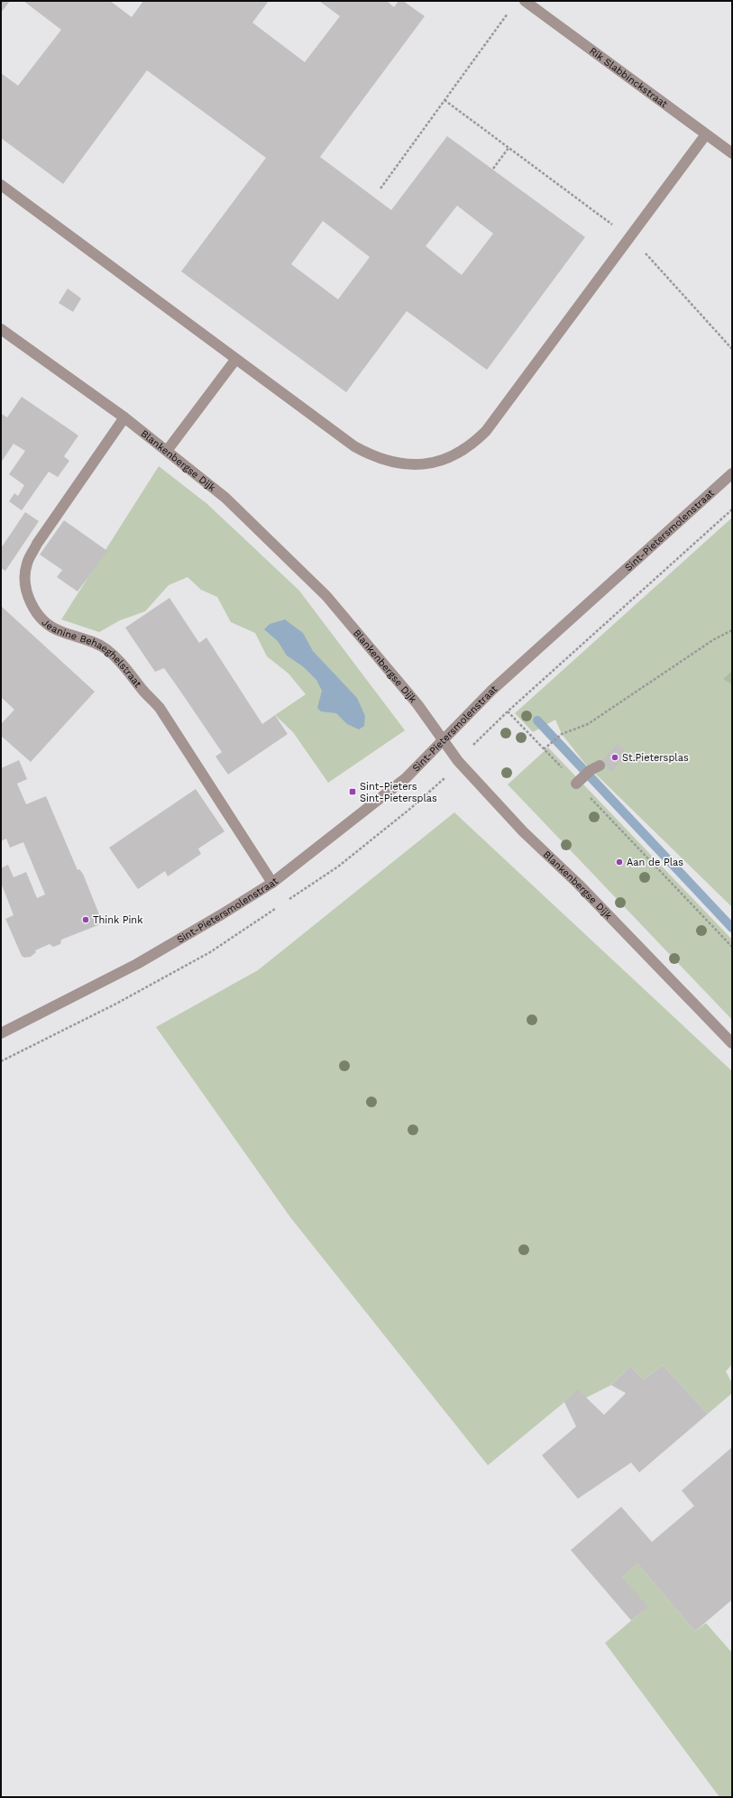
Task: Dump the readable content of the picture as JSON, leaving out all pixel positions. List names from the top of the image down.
{
  "streets": {
    "street": [
      "Rik Slabbinckstraat",
      "Blankenbergse Dijk",
      "Sint-Pietersmolenstraat",
      "Jeanine Behaeghelstraat"
    ]
  },
  "crossings": [
    ["Blankenbergse Dijk", "Sint-Pietersmolenstraat"],
    ["Blankenbergse Dijk", "Jeanine Behaeghelstraat"],
    ["Sint-Pietersmolenstraat", "Jeanine Behaeghelstraat"]
  ],
  "places": {
    "other": ["St.Pietersplas", "Aan de Plas", "Think Pink"],
    "transit": ["Sint-Pieters Sint-Pietersplas"]
  }
}
